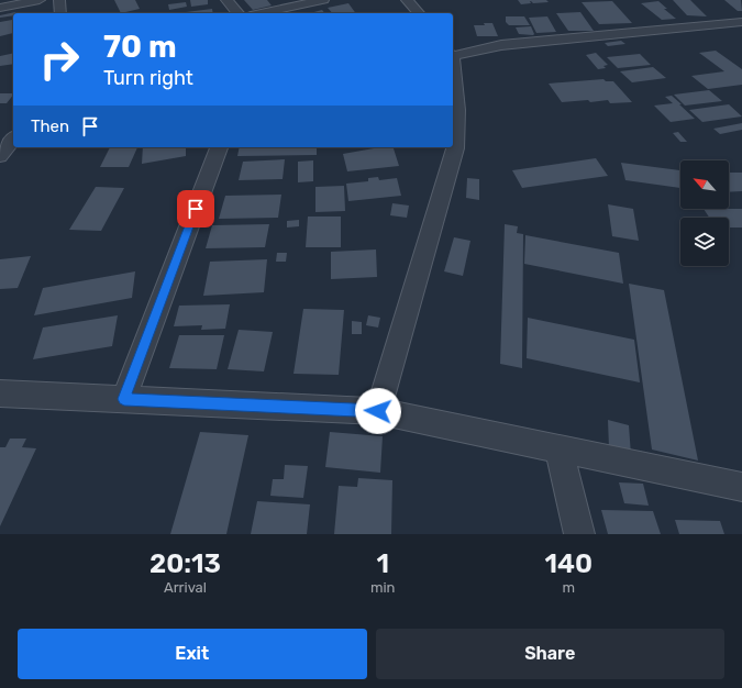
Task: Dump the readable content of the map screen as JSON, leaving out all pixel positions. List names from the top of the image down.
{
  "north": "top left",
  "page": {
    "turn": ["70 m", "Turn right"],
    "then": "Then",
    "eta": [
      "20:13",
      "Arrival",
      "1",
      "min",
      "140",
      "m"
    ],
    "buttons": ["Exit", "Share"]
  }
}
